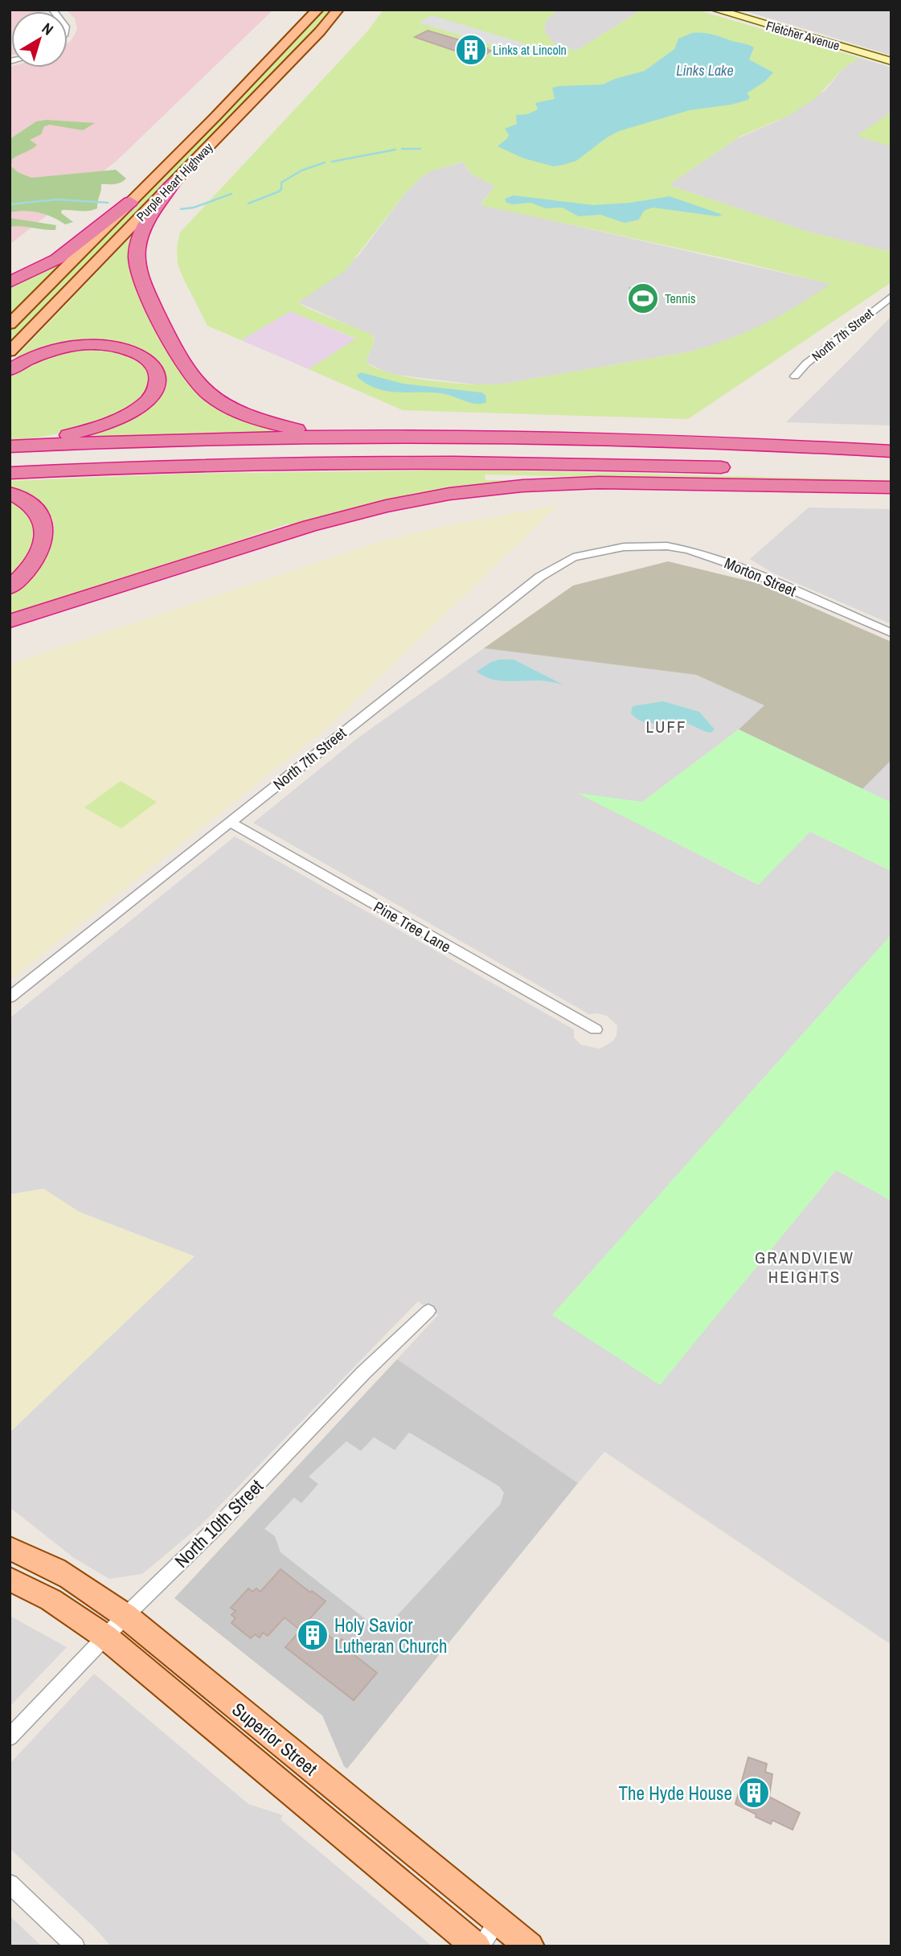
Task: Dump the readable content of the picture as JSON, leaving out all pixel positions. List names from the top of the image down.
{
  "streets": {
    "main road": ["Purple Heart Highway", "Superior Street"],
    "street": [
      "Fletcher Avenue",
      "North 7th Street",
      "Morton Street",
      "Pine Tree Lane",
      "North 10th Street"
    ]
  },
  "crossings": [
    ["North 7th Street", "Morton Street"],
    ["North 7th Street", "Pine Tree Lane"],
    ["North 10th Street", "Superior Street"]
  ],
  "districts": ["LUFF", "GRANDVIEW HEIGHTS"],
  "water": ["Links Lake"],
  "places": {
    "building": ["Links at Lincoln", "Holy Savior Lutheran Church", "The Hyde House"],
    "sports": ["Tennis"]
  },
  "north": "top right"
}
